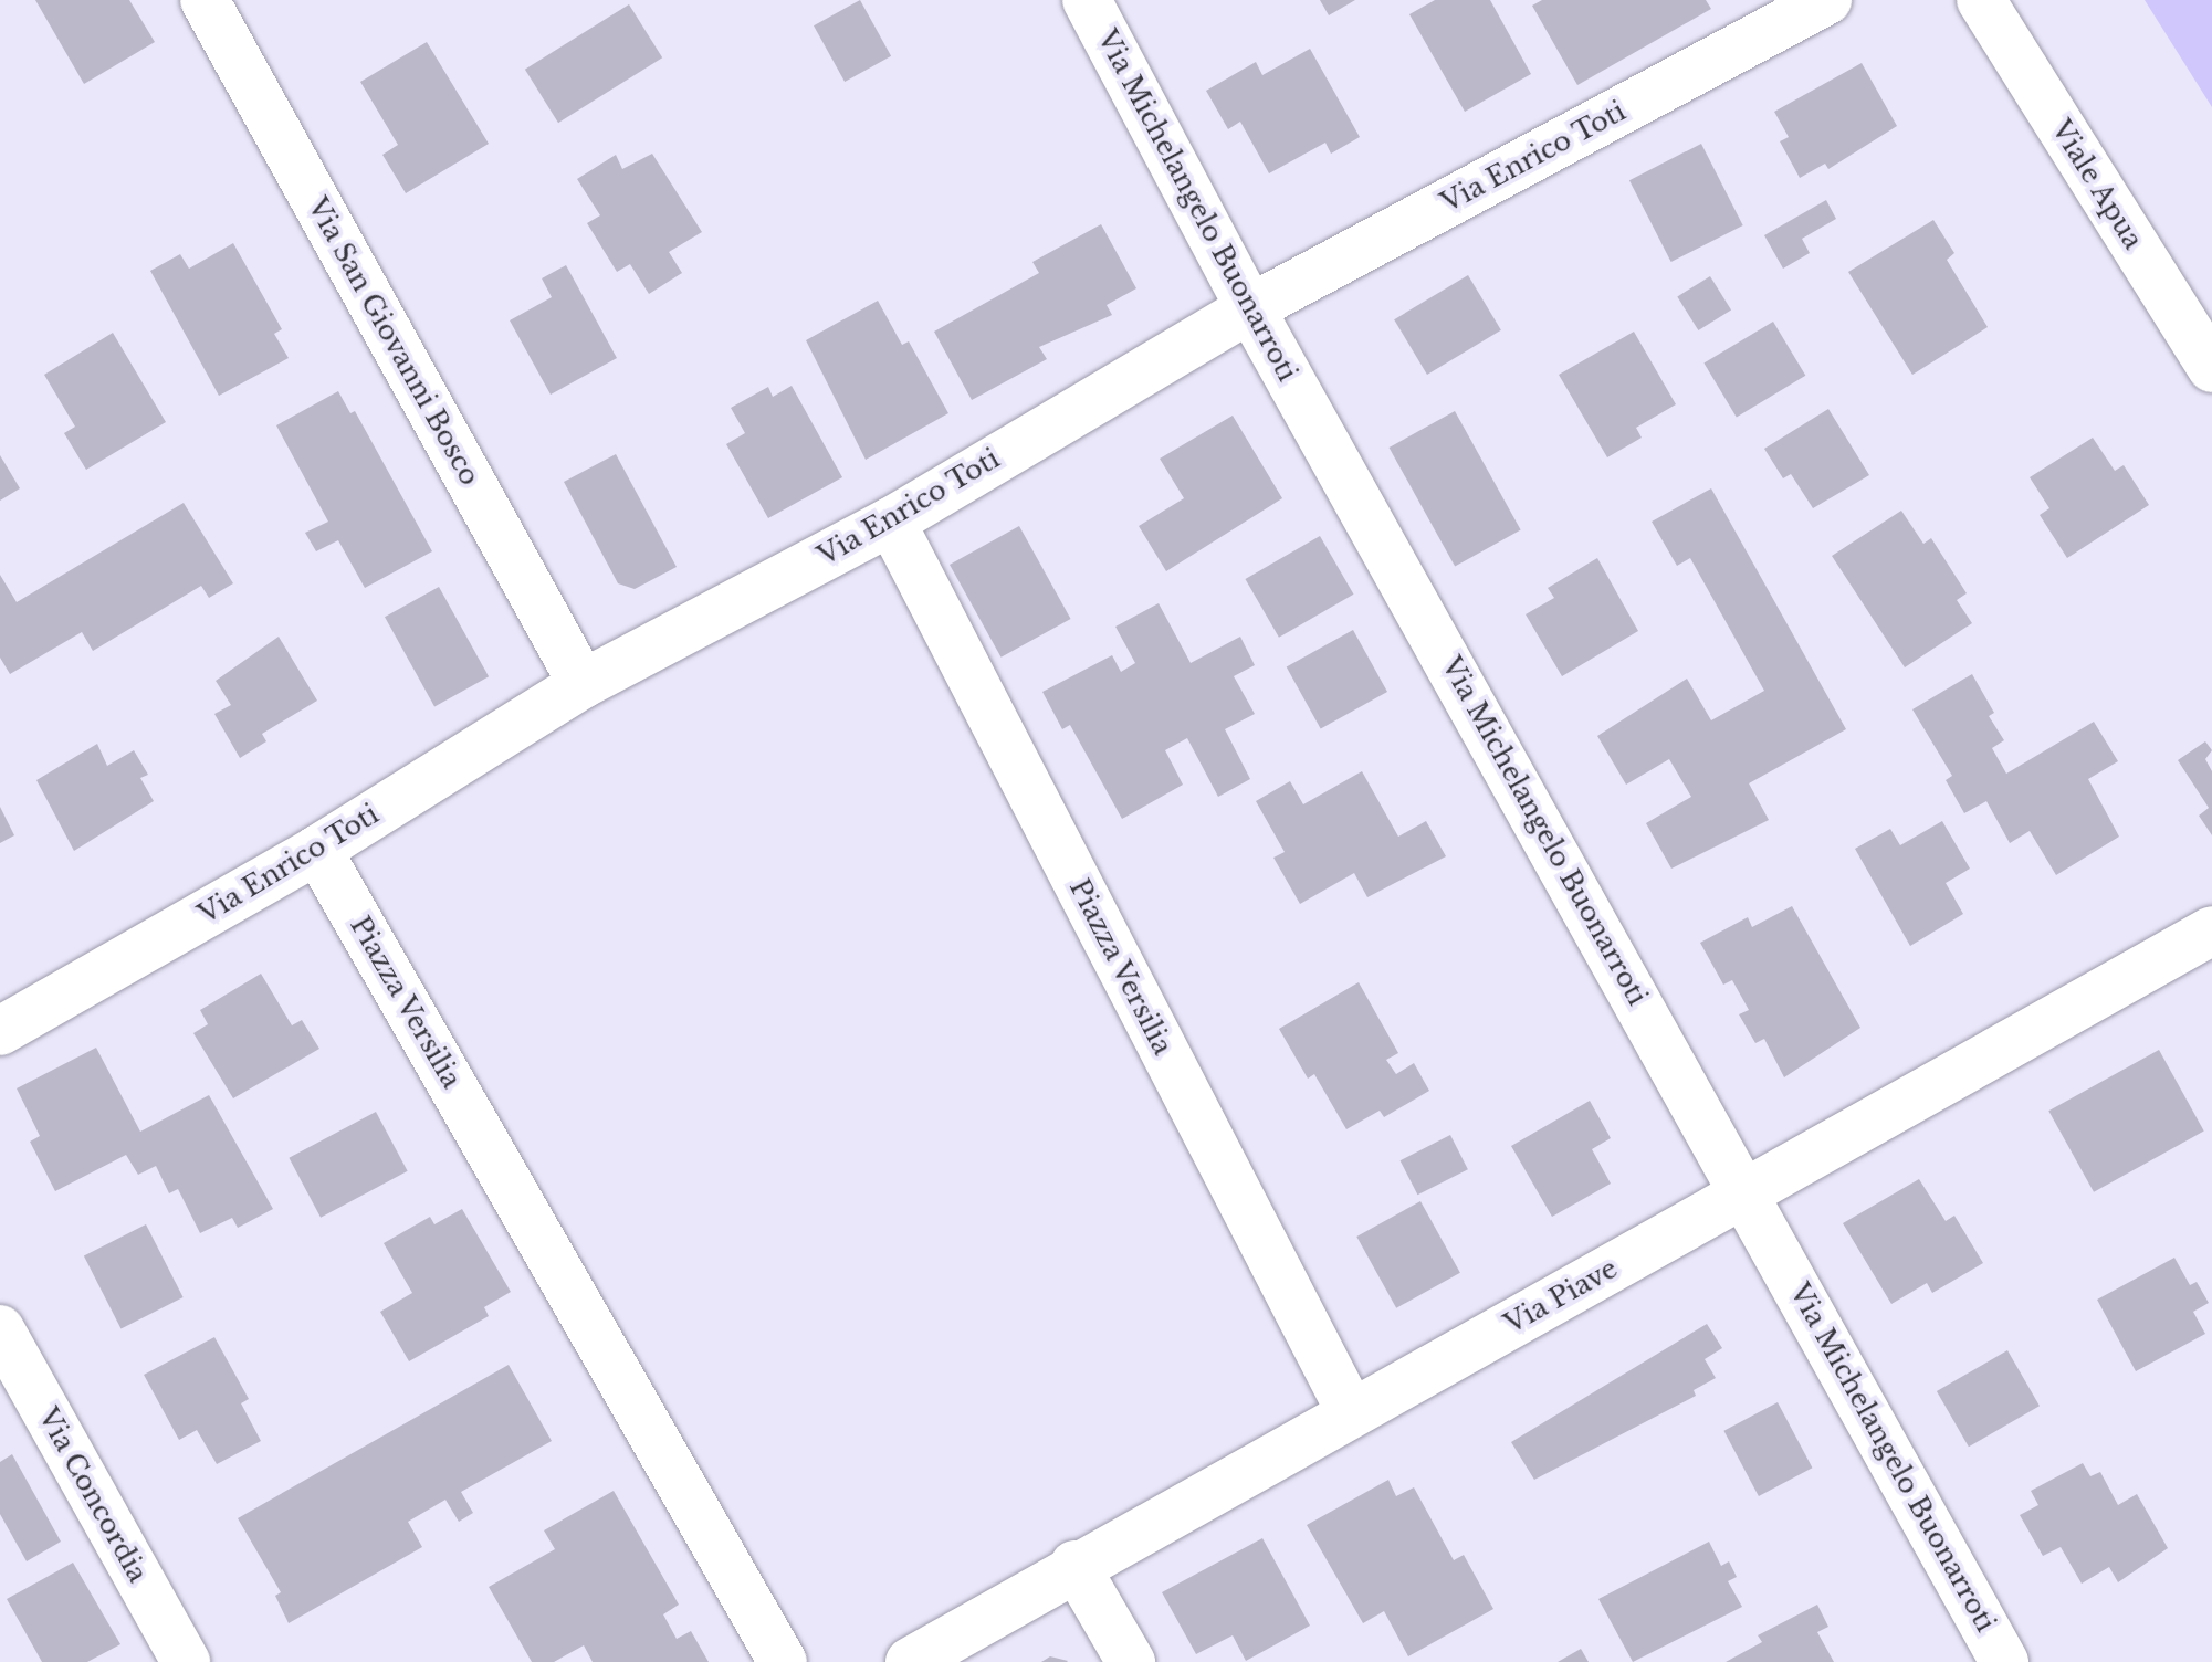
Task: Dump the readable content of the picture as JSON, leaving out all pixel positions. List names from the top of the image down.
{
  "streets": {
    "street": [
      "Via Enrico Toti",
      "Viale Apua",
      "Via Michelangelo Buonarroti",
      "Via San Giovanni Bosco",
      "Piazza Versilia",
      "Via Piave",
      "Via Concordia"
    ]
  },
  "crossings": [
    ["Via Enrico Toti", "Via Michelangelo Buonarroti"],
    ["Via Enrico Toti", "Via San Giovanni Bosco"],
    ["Via Enrico Toti", "Piazza Versilia"],
    ["Via Michelangelo Buonarroti", "Via Piave"],
    ["Piazza Versilia", "Via Piave"]
  ]
}
